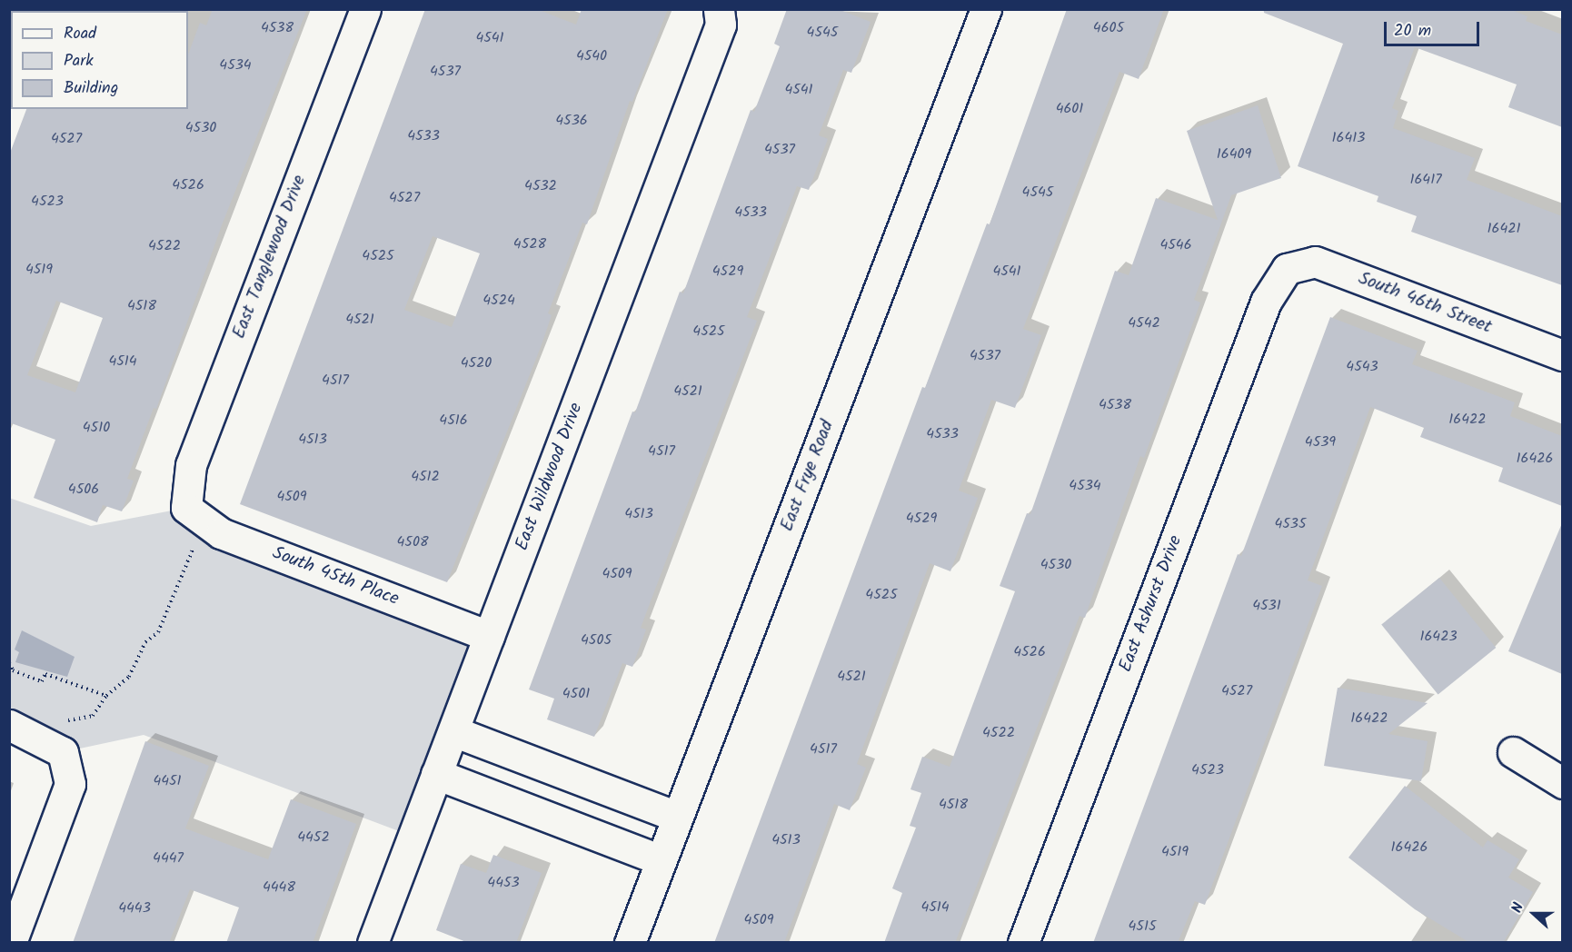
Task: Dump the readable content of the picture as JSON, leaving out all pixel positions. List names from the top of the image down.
{
  "streets": {
    "street": [
      "East Tanglewood Drive",
      "South 46th Street",
      "East Frye Road",
      "East Wildwood Drive",
      "South 45th Place",
      "East Ashurst Drive"
    ]
  },
  "crossings": [
    ["East Tanglewood Drive", "South 45th Place"],
    ["South 46th Street", "East Ashurst Drive"],
    ["East Wildwood Drive", "South 45th Place"]
  ],
  "house_numbers": [
    "4538",
    "4605",
    "4545",
    "4541",
    "4540",
    "4534",
    "4537",
    "4541",
    "4601",
    "4536",
    "4530",
    "4533",
    "16413",
    "4527",
    "4537",
    "16409",
    "16417",
    "4526",
    "4532",
    "4545",
    "4527",
    "4523",
    "4533",
    "16421",
    "4528",
    "4546",
    "4522",
    "4525",
    "4519",
    "4529",
    "4541",
    "4524",
    "4518",
    "4521",
    "4542",
    "4525",
    "4537",
    "4514",
    "4520",
    "4543",
    "4517",
    "4521",
    "4538",
    "16422",
    "4516",
    "4510",
    "4533",
    "4513",
    "4539",
    "4517",
    "16426",
    "4512",
    "4534",
    "4506",
    "4509",
    "4513",
    "4529",
    "4535",
    "4508",
    "4530",
    "4509",
    "4525",
    "4531",
    "16423",
    "4505",
    "4526",
    "4521",
    "4527",
    "4501",
    "16422",
    "4522",
    "4517",
    "4523",
    "4451",
    "4518",
    "4452",
    "4513",
    "16426",
    "4519",
    "4447",
    "4453",
    "4448",
    "4514",
    "4443",
    "4509",
    "4515"
  ],
  "legend": ["Road", "Park", "Building"],
  "scale_bar": "20 m",
  "north": "left"
}
